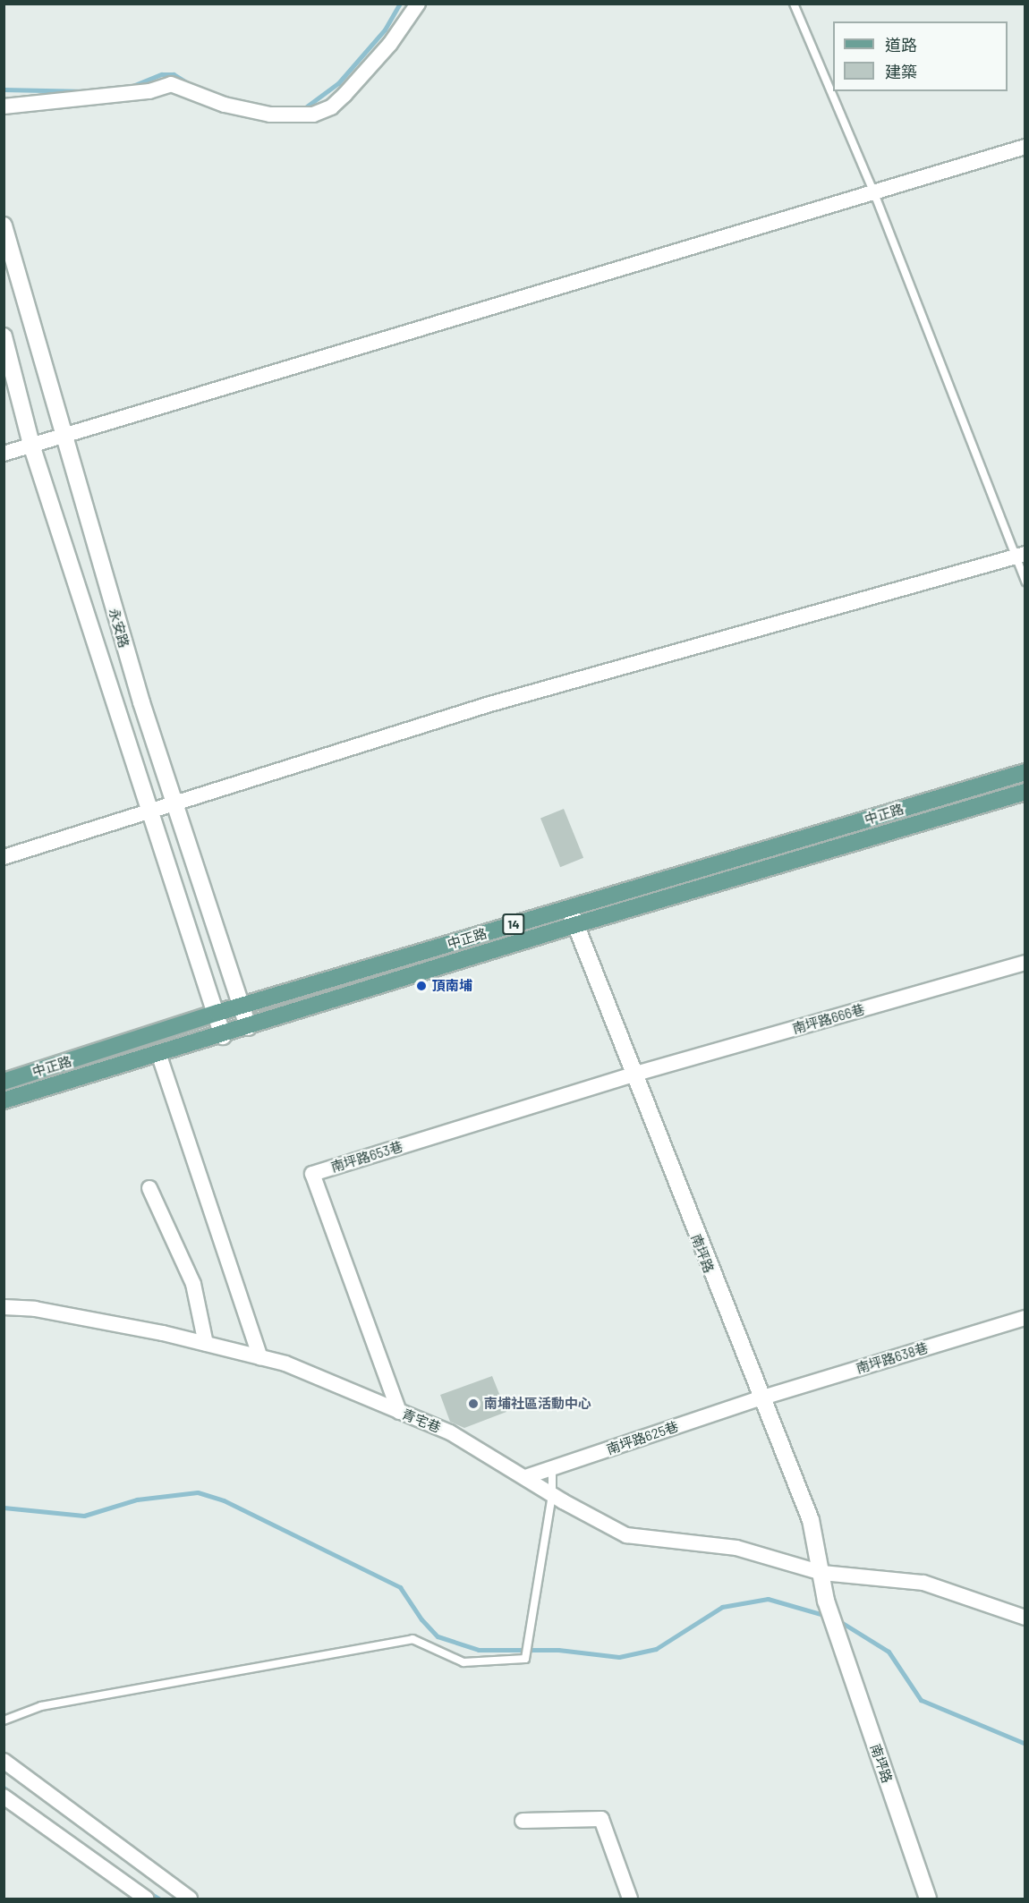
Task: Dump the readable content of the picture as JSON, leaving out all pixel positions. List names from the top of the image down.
{
  "streets": {
    "main road": ["中正路", "14"],
    "street": [
      "永安路",
      "南坪路666巷",
      "南坪路653巷",
      "南坪路",
      "南坪路638巷",
      "青宅巷",
      "南坪路625巷"
    ]
  },
  "crossings": [
    ["永安路", "中正路"],
    ["中正路", "南坪路"],
    ["南坪路666巷", "南坪路653巷"],
    ["南坪路666巷", "南坪路"],
    ["南坪路653巷", "南坪路"],
    ["南坪路653巷", "青宅巷"],
    ["南坪路", "南坪路638巷"],
    ["南坪路", "青宅巷"],
    ["南坪路", "南坪路625巷"],
    ["南坪路638巷", "南坪路625巷"],
    ["青宅巷", "南坪路625巷"]
  ],
  "places": ["頂南埔", "南埔社區活動中心"],
  "legend": ["道路", "建築"]
}
